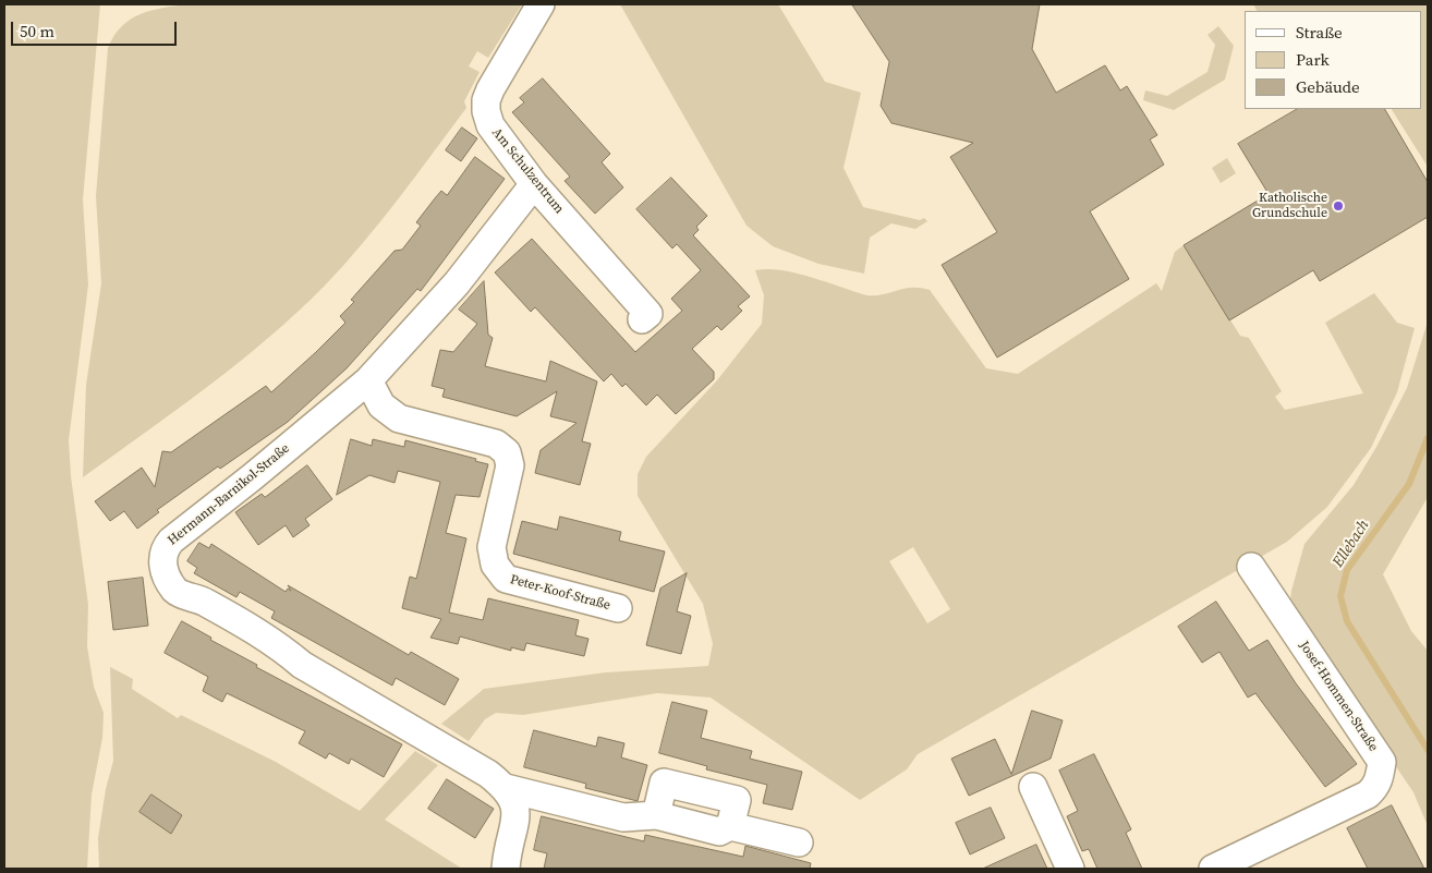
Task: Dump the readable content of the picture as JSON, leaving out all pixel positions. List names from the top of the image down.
{
  "streets": {
    "street": [
      "Am Schulzentrum",
      "Hermann-Barnikol-Straße",
      "Peter-Koof-Straße",
      "Josef-Hommen-Straße"
    ]
  },
  "crossings": [
    ["Am Schulzentrum", "Hermann-Barnikol-Straße"],
    ["Hermann-Barnikol-Straße", "Peter-Koof-Straße"]
  ],
  "water": ["Ellebach"],
  "places": ["Katholische Grundschule"],
  "legend": ["Straße", "Park", "Gebäude"],
  "scale_bar": "50 m"
}
